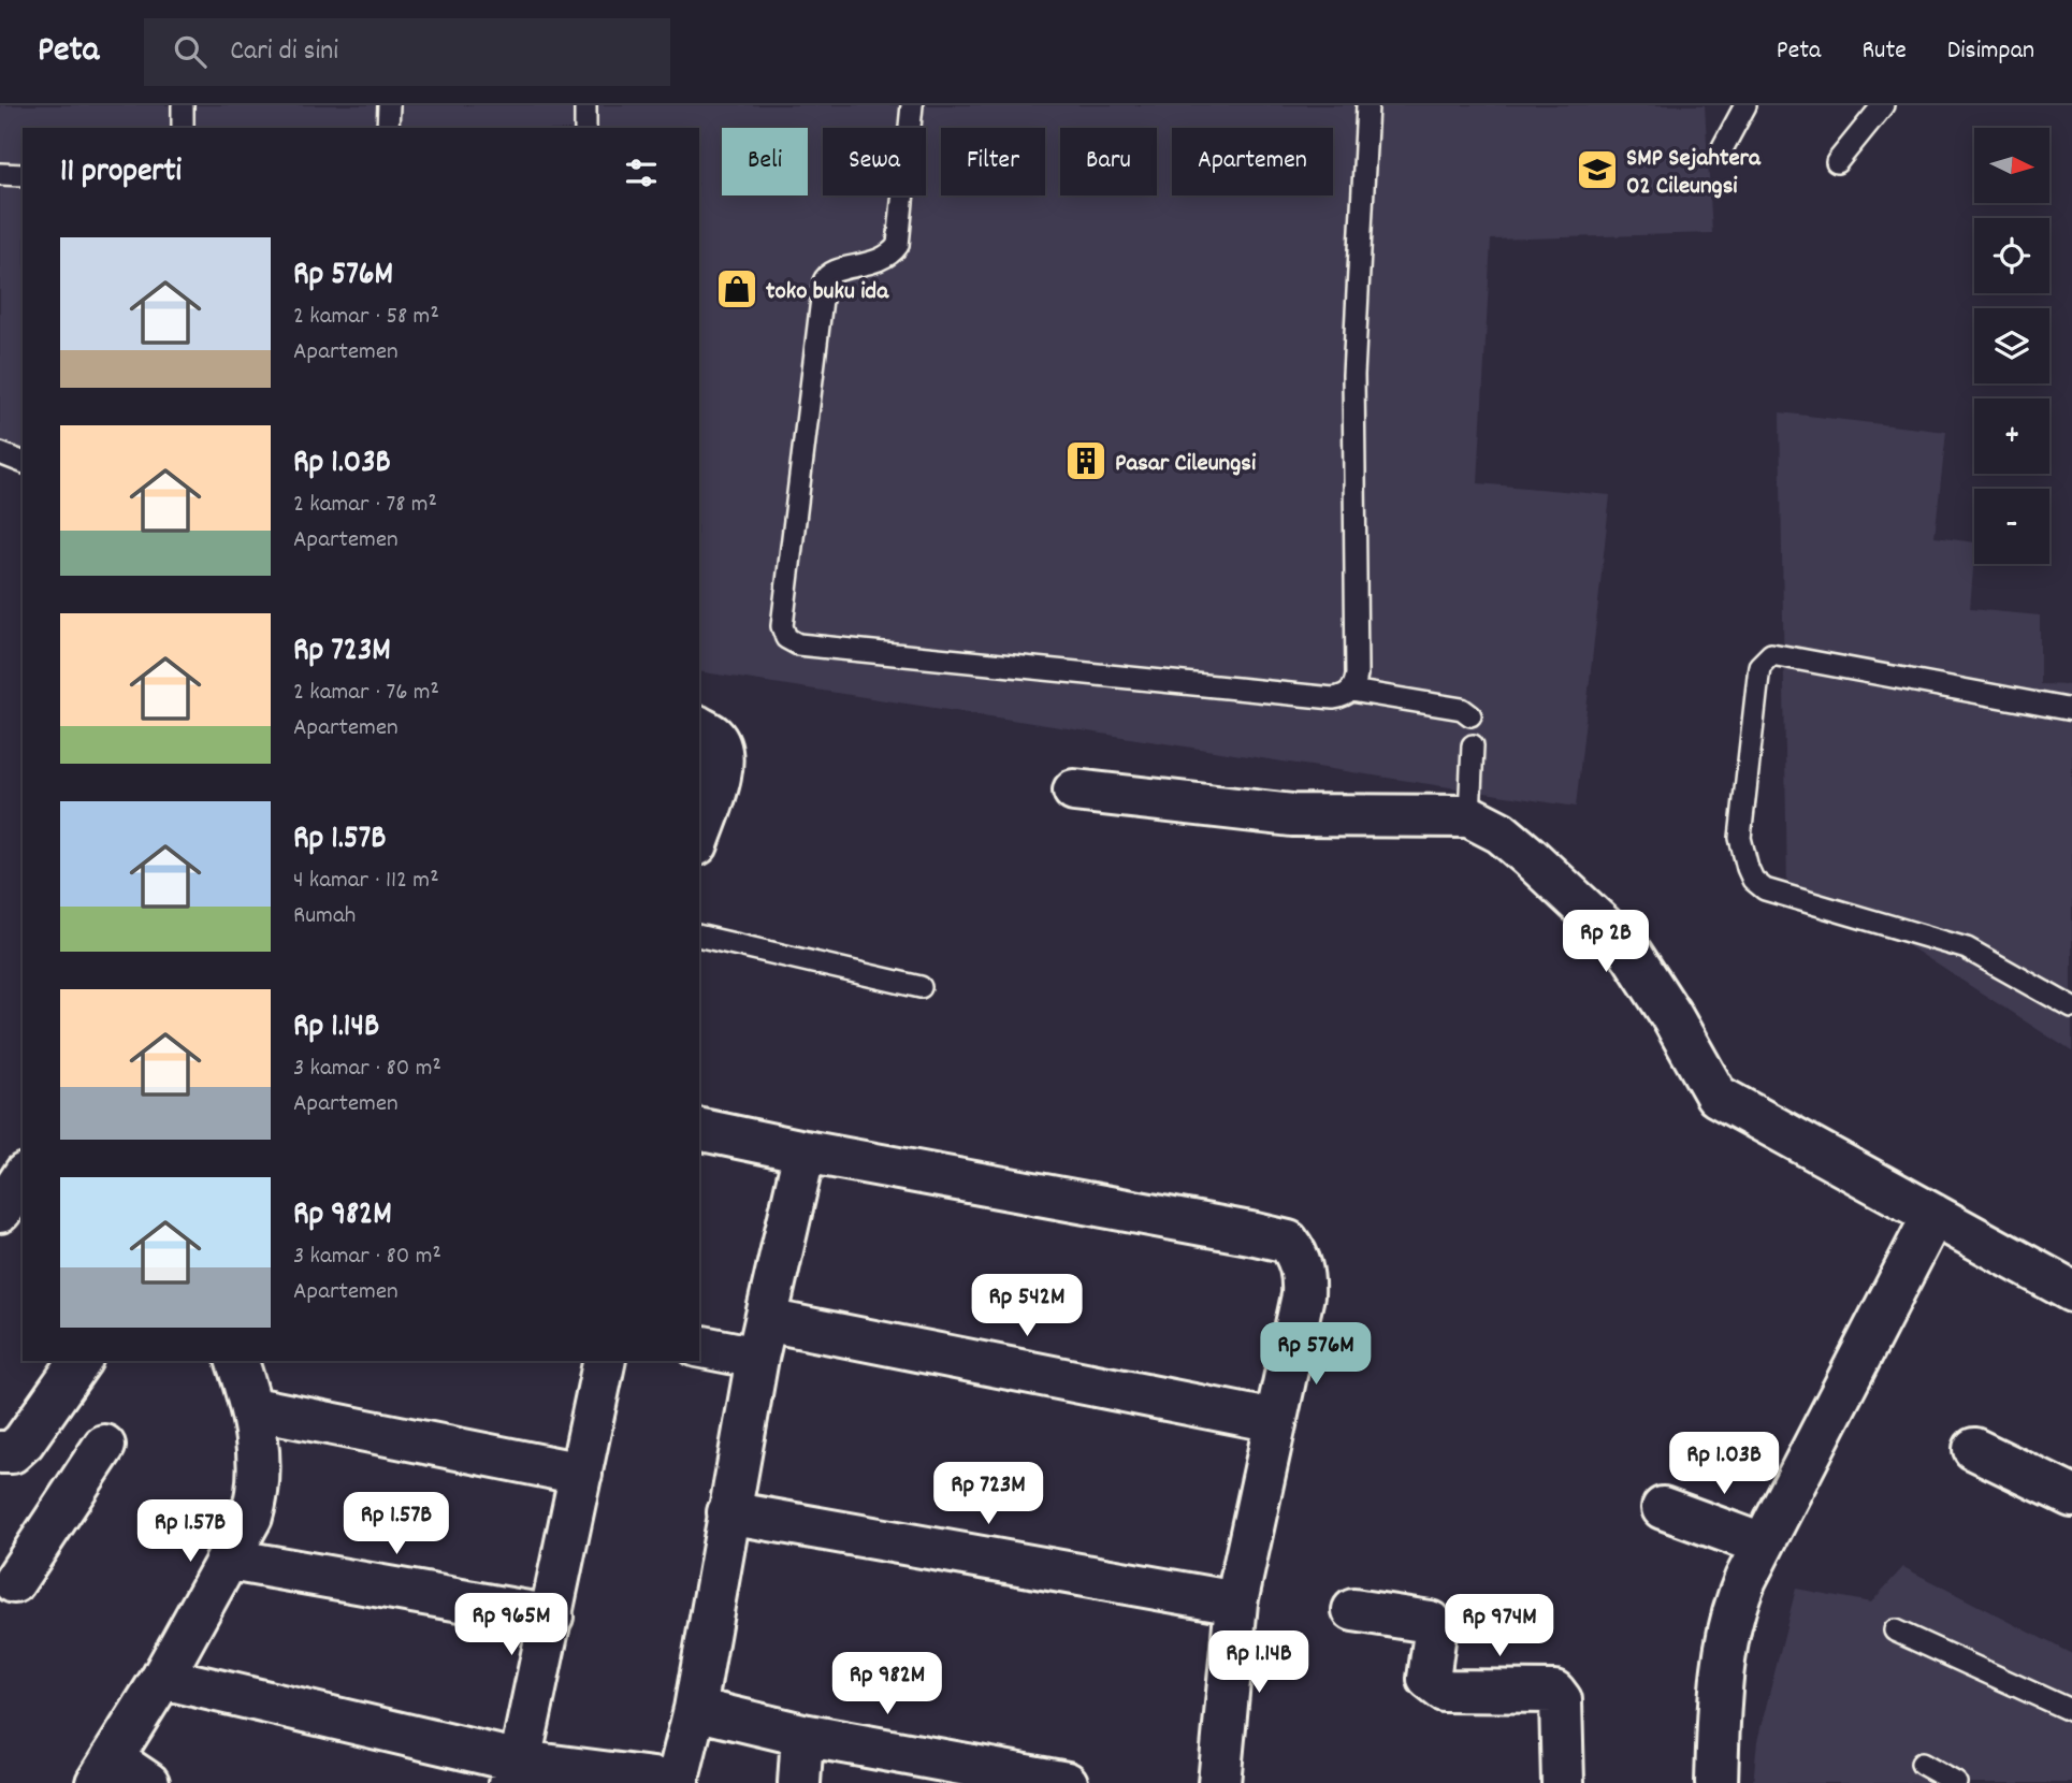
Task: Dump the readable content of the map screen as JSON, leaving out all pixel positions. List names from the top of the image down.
{
  "places": {
    "school or university": ["SMP Sejahtera 02 Cileungsi"],
    "shop": ["toko buku ida"],
    "building": ["Pasar Cileungsi"]
  },
  "north": "right",
  "page": {
    "header": "Peta",
    "search": "Cari di sini",
    "nav": ["Peta", "Rute", "Disimpan"],
    "map_buttons": ["+", "−"],
    "chip": [
      "Beli",
      "Sewa",
      "Filter",
      "Baru",
      "Apartemen"
    ],
    "heading": "11 properti",
    "list": [
      {
        "name": "Rp 576M",
        "note": "2 kamar · 58 m² · Apartemen"
      },
      {
        "name": "Rp 1.03B",
        "note": "2 kamar · 78 m² · Apartemen"
      },
      {
        "name": "Rp 723M",
        "note": "2 kamar · 76 m² · Apartemen"
      },
      {
        "name": "Rp 1.57B",
        "note": "4 kamar · 112 m² · Rumah"
      },
      {
        "name": "Rp 1.14B",
        "note": "3 kamar · 80 m² · Apartemen"
      },
      {
        "name": "Rp 982M",
        "note": "3 kamar · 80 m² · Apartemen"
      }
    ],
    "price": [
      "Rp 2B",
      "Rp 542M",
      "Rp 576M",
      "Rp 1.03B",
      "Rp 723M",
      "Rp 1.57B",
      "Rp 1.57B",
      "Rp 965M",
      "Rp 974M",
      "Rp 1.14B",
      "Rp 982M"
    ]
  }
}
